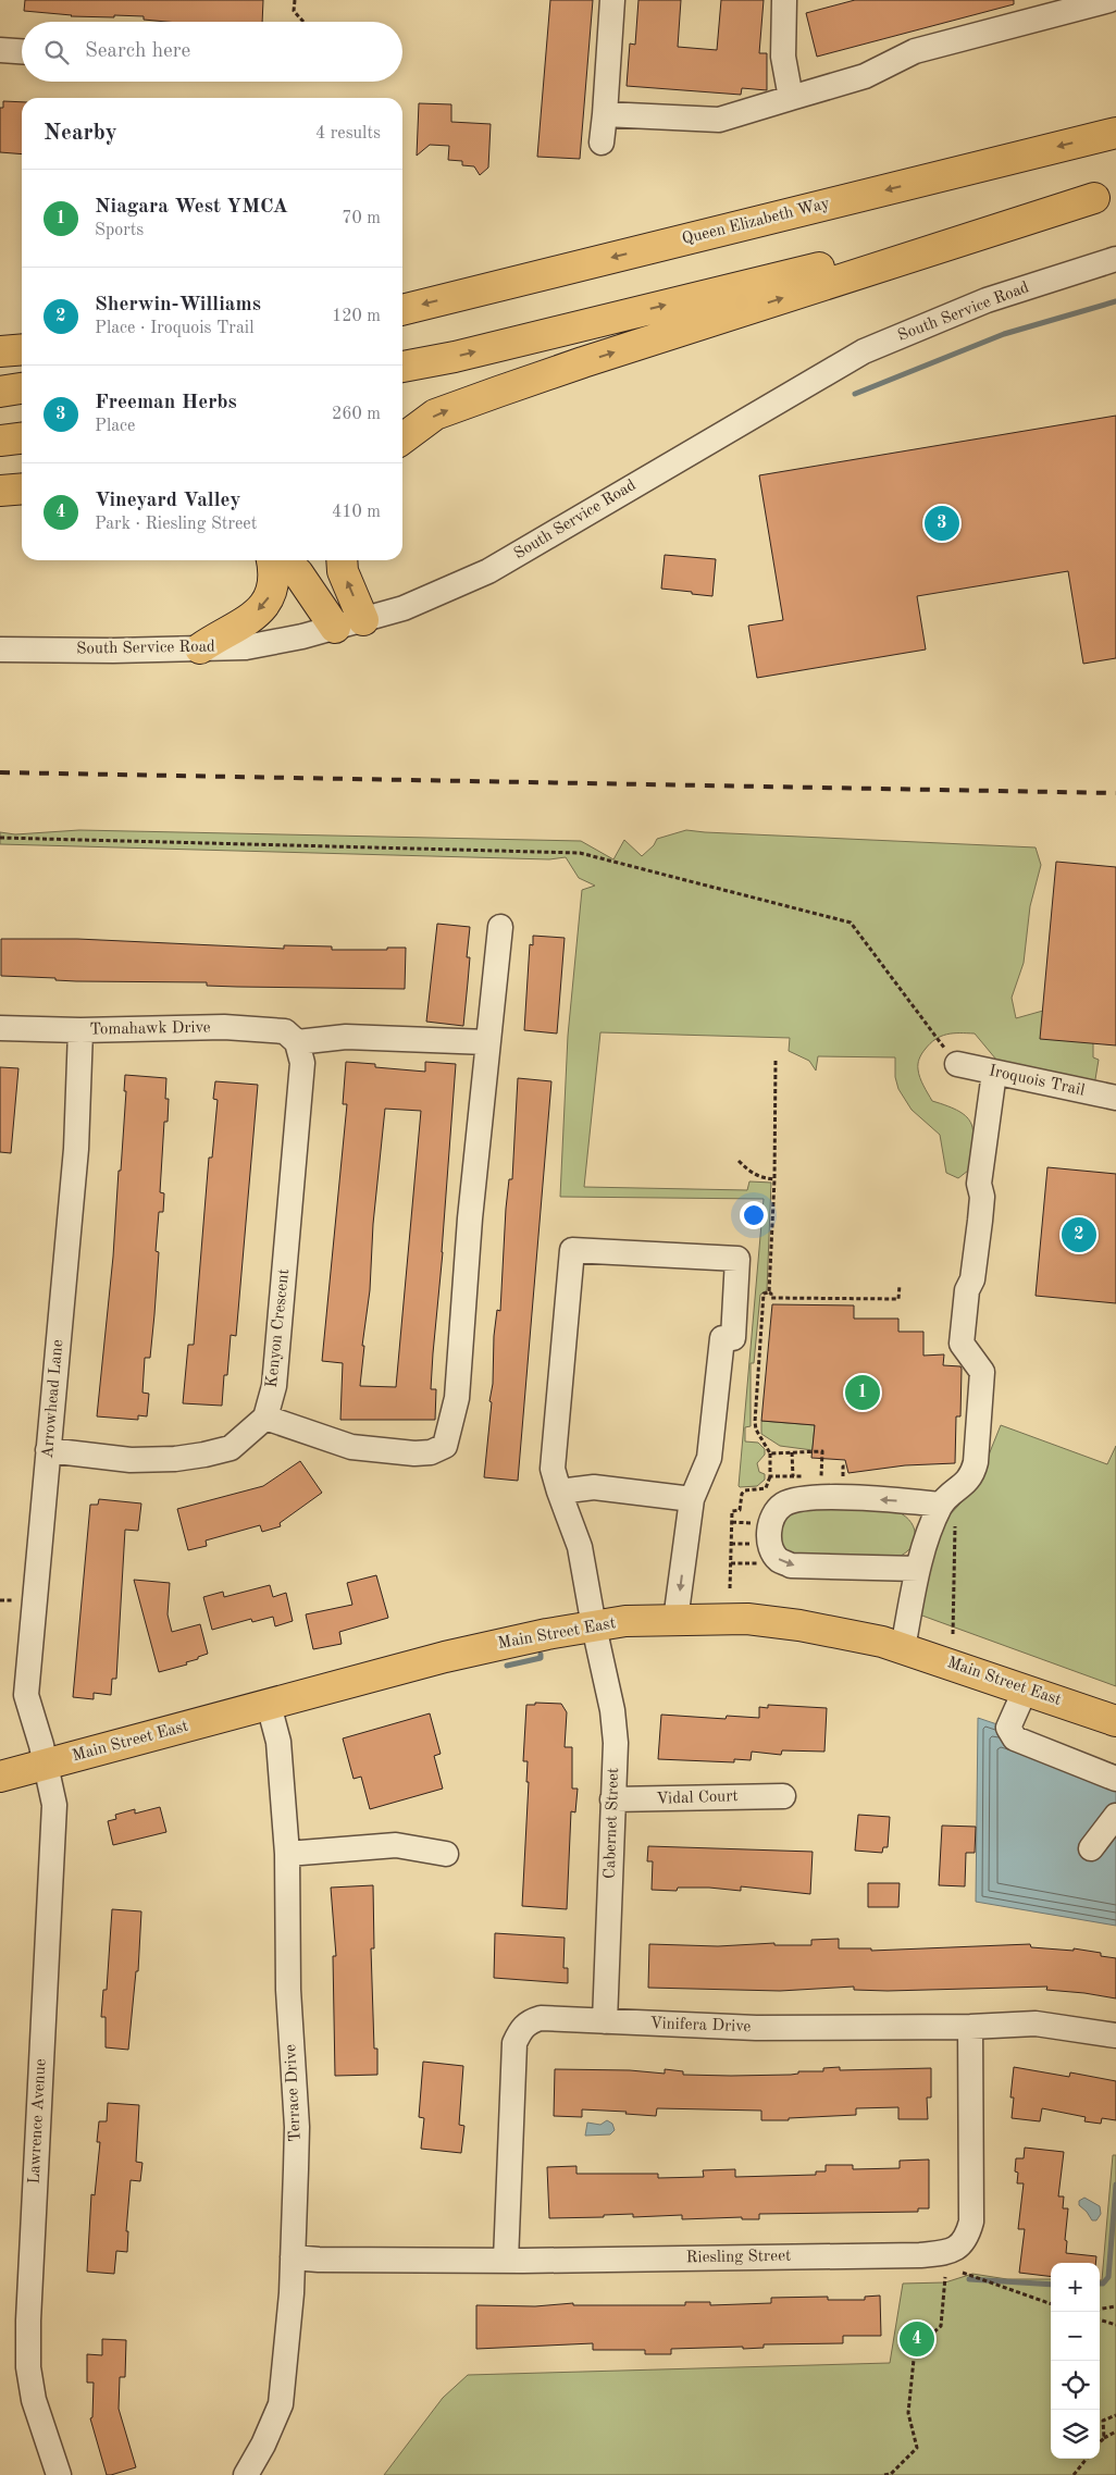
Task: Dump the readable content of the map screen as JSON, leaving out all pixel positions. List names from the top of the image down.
{
  "streets": {
    "main road": ["Queen Elizabeth Way", "Main Street East"],
    "street": [
      "South Service Road",
      "Tomahawk Drive",
      "Iroquois Trail",
      "Kenyon Crescent",
      "Arrowhead Lane",
      "Vidal Court",
      "Cabernet Street",
      "Vinifera Drive",
      "Terrace Drive",
      "Lawrence Avenue",
      "Riesling Street"
    ]
  },
  "crossings": [
    ["Tomahawk Drive", "Kenyon Crescent"],
    ["Tomahawk Drive", "Arrowhead Lane"],
    ["Arrowhead Lane", "Main Street East"],
    ["Arrowhead Lane", "Lawrence Avenue"],
    ["Main Street East", "Cabernet Street"],
    ["Main Street East", "Terrace Drive"],
    ["Main Street East", "Lawrence Avenue"],
    ["Vidal Court", "Cabernet Street"],
    ["Cabernet Street", "Vinifera Drive"],
    ["Vinifera Drive", "Riesling Street"],
    ["Terrace Drive", "Riesling Street"]
  ],
  "page": {
    "search": "Search here",
    "heading": ["Nearby", "4 results"],
    "list": [
      {
        "mark": "1",
        "name": "Niagara West YMCA",
        "note": "Sports",
        "value": "70 m"
      },
      {
        "mark": "2",
        "name": "Sherwin-Williams",
        "note": "Place · Iroquois Trail",
        "value": "120 m"
      },
      {
        "mark": "3",
        "name": "Freeman Herbs",
        "note": "Place",
        "value": "260 m"
      },
      {
        "mark": "4",
        "name": "Vineyard Valley",
        "note": "Park · Riesling Street",
        "value": "410 m"
      }
    ],
    "pins": [
      "3",
      "2",
      "1",
      "4"
    ],
    "map_buttons": ["+", "−"]
  }
}
